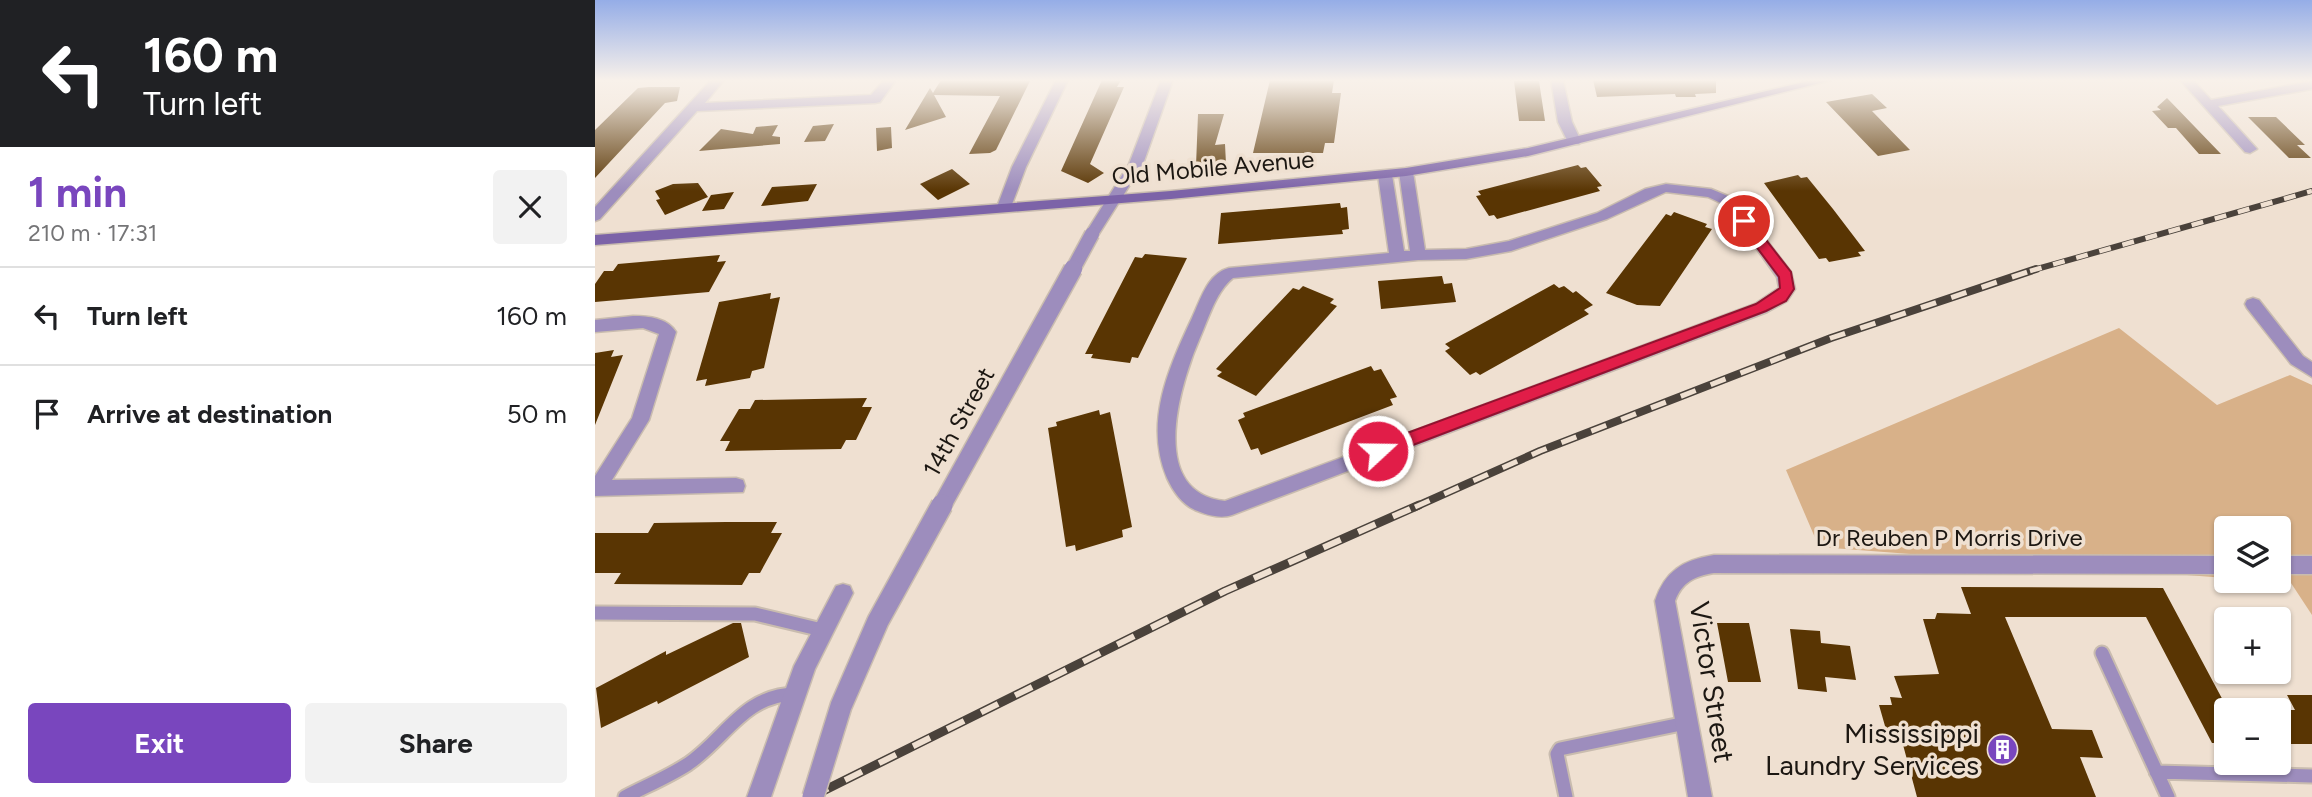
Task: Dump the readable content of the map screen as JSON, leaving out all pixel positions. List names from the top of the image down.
{
  "streets": {
    "main road": ["Old Mobile Avenue"],
    "street": ["14th Street", "Dr Reuben P Morris Drive", "Victor Street"]
  },
  "crossings": [
    ["Old Mobile Avenue", "14th Street"],
    ["Dr Reuben P Morris Drive", "Victor Street"]
  ],
  "places": {
    "building": ["Mississippi Laundry Services"]
  },
  "page": {
    "turn": ["160 m", "Turn left"],
    "heading": ["1 min", "210 m · 17:31"],
    "list": [
      {
        "name": "Turn left",
        "value": "160 m"
      },
      {
        "name": "Arrive at destination",
        "value": "50 m"
      }
    ],
    "map_buttons": ["+", "−"],
    "buttons": ["Exit", "Share"]
  }
}
